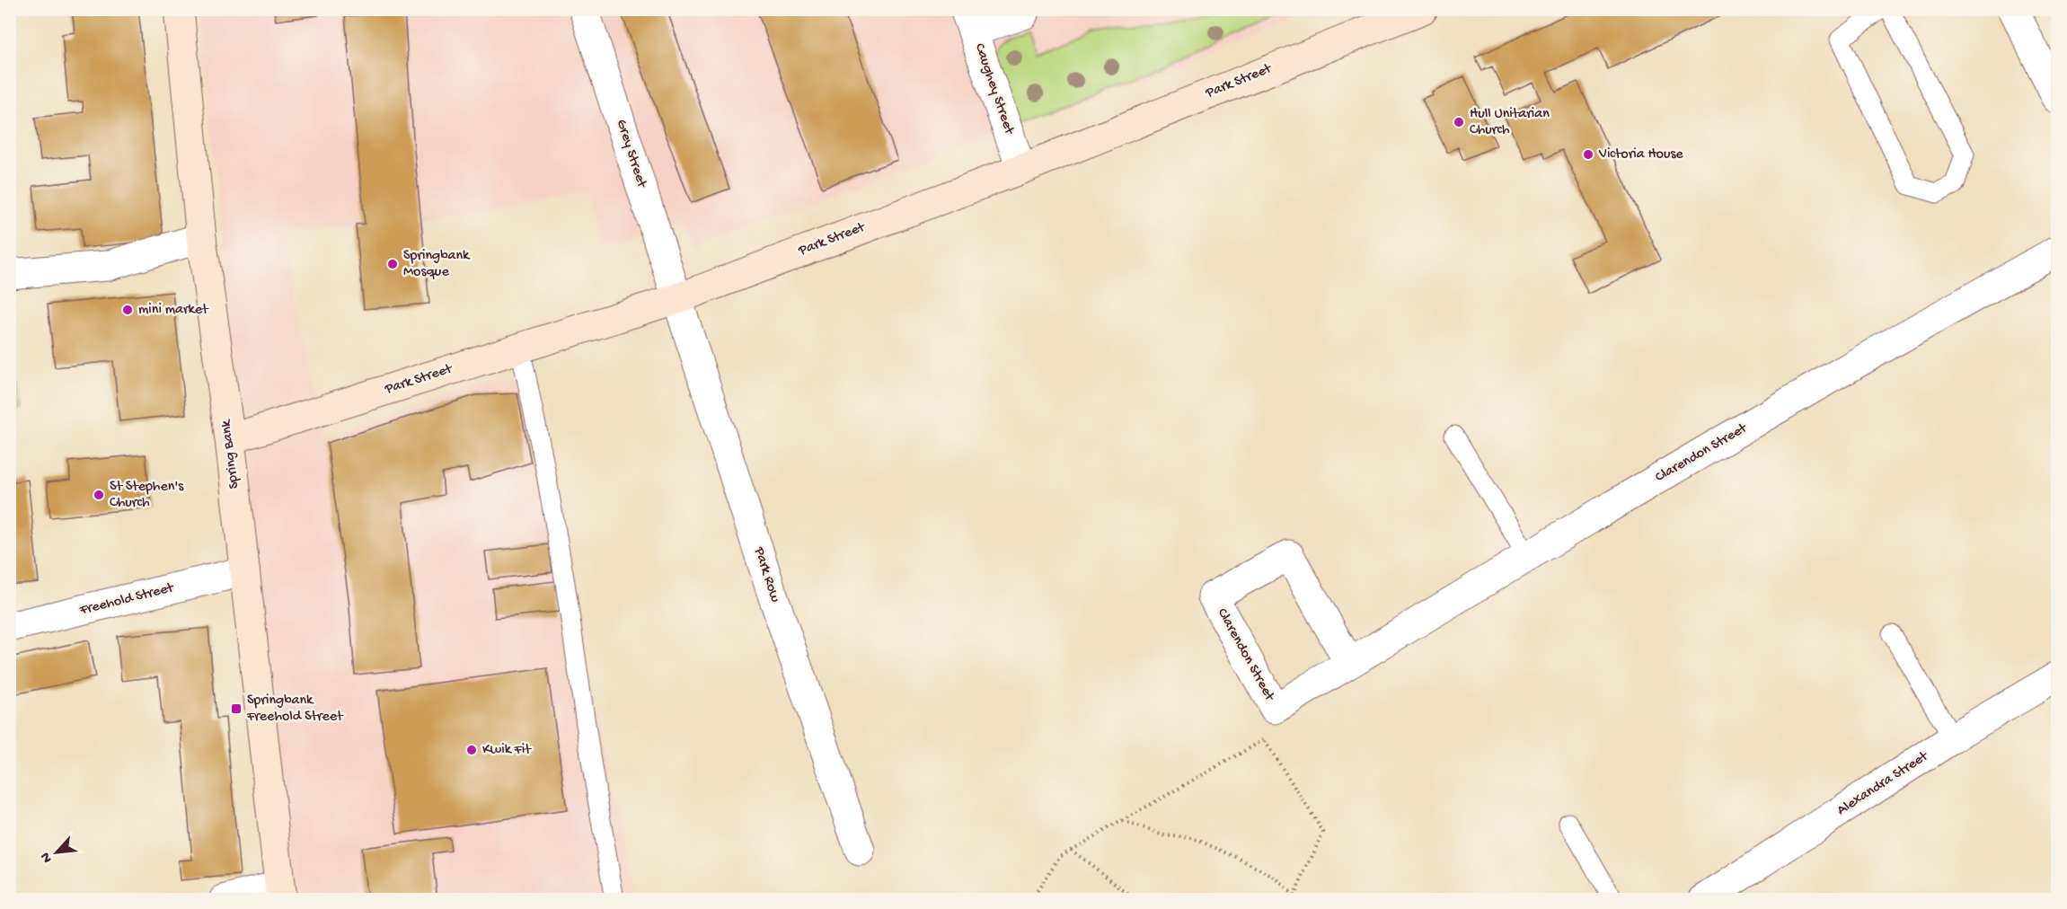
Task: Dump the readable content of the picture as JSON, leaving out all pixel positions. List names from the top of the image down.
{
  "streets": {
    "street": [
      "Park Street",
      "Caughey Street",
      "Grey Street",
      "Clarendon Street",
      "Spring Bank",
      "Park Row",
      "Freehold Street",
      "Alexandra Street"
    ]
  },
  "crossings": [
    ["Park Street", "Caughey Street"],
    ["Park Street", "Grey Street"],
    ["Park Street", "Spring Bank"],
    ["Park Street", "Park Row"],
    ["Grey Street", "Park Row"],
    ["Spring Bank", "Freehold Street"]
  ],
  "places": {
    "other": [
      "Hull Unitarian Church",
      "Victoria House",
      "Springbank Mosque",
      "mini market",
      "St Stephen's Church",
      "Kwik Fit"
    ],
    "transit": ["Springbank Freehold Street"]
  },
  "north": "bottom left"
}
